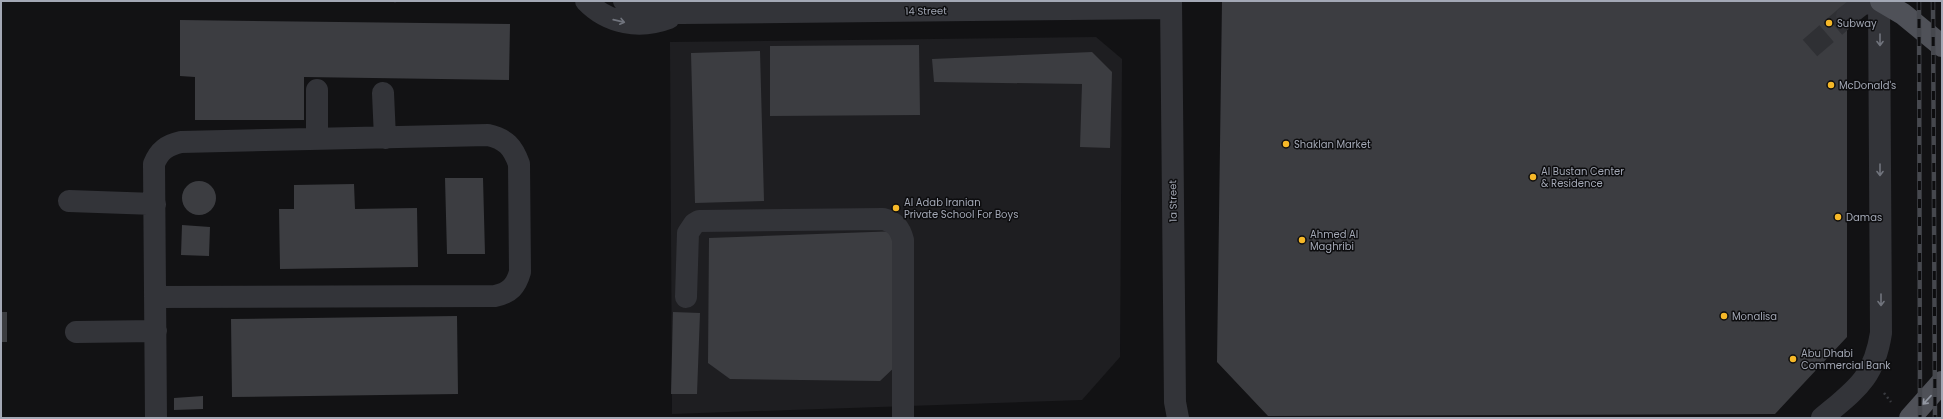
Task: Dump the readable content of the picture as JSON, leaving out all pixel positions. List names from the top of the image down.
{
  "streets": {
    "street": ["14 Street", "1a Street"]
  },
  "crossings": [
    ["14 Street", "1a Street"]
  ],
  "places": [
    "Subway",
    "McDonald's",
    "Shaklan Market",
    "Al Bustan Center & Residence",
    "Al Adab Iranian Private School For Boys",
    "Damas",
    "Ahmed Al Maghribi",
    "Monalisa",
    "Abu Dhabi Commercial Bank"
  ]
}
